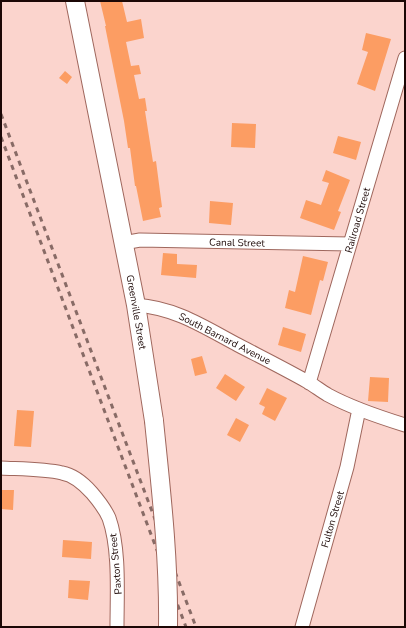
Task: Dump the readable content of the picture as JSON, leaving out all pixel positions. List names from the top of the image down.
{
  "streets": {
    "street": [
      "Railroad Street",
      "Canal Street",
      "Greenville Street",
      "South Barnard Avenue",
      "Fulton Street",
      "Paxton Street"
    ]
  },
  "crossings": [
    ["Railroad Street", "Canal Street"],
    ["Railroad Street", "South Barnard Avenue"],
    ["Canal Street", "Greenville Street"],
    ["Greenville Street", "South Barnard Avenue"],
    ["South Barnard Avenue", "Fulton Street"]
  ]
}
